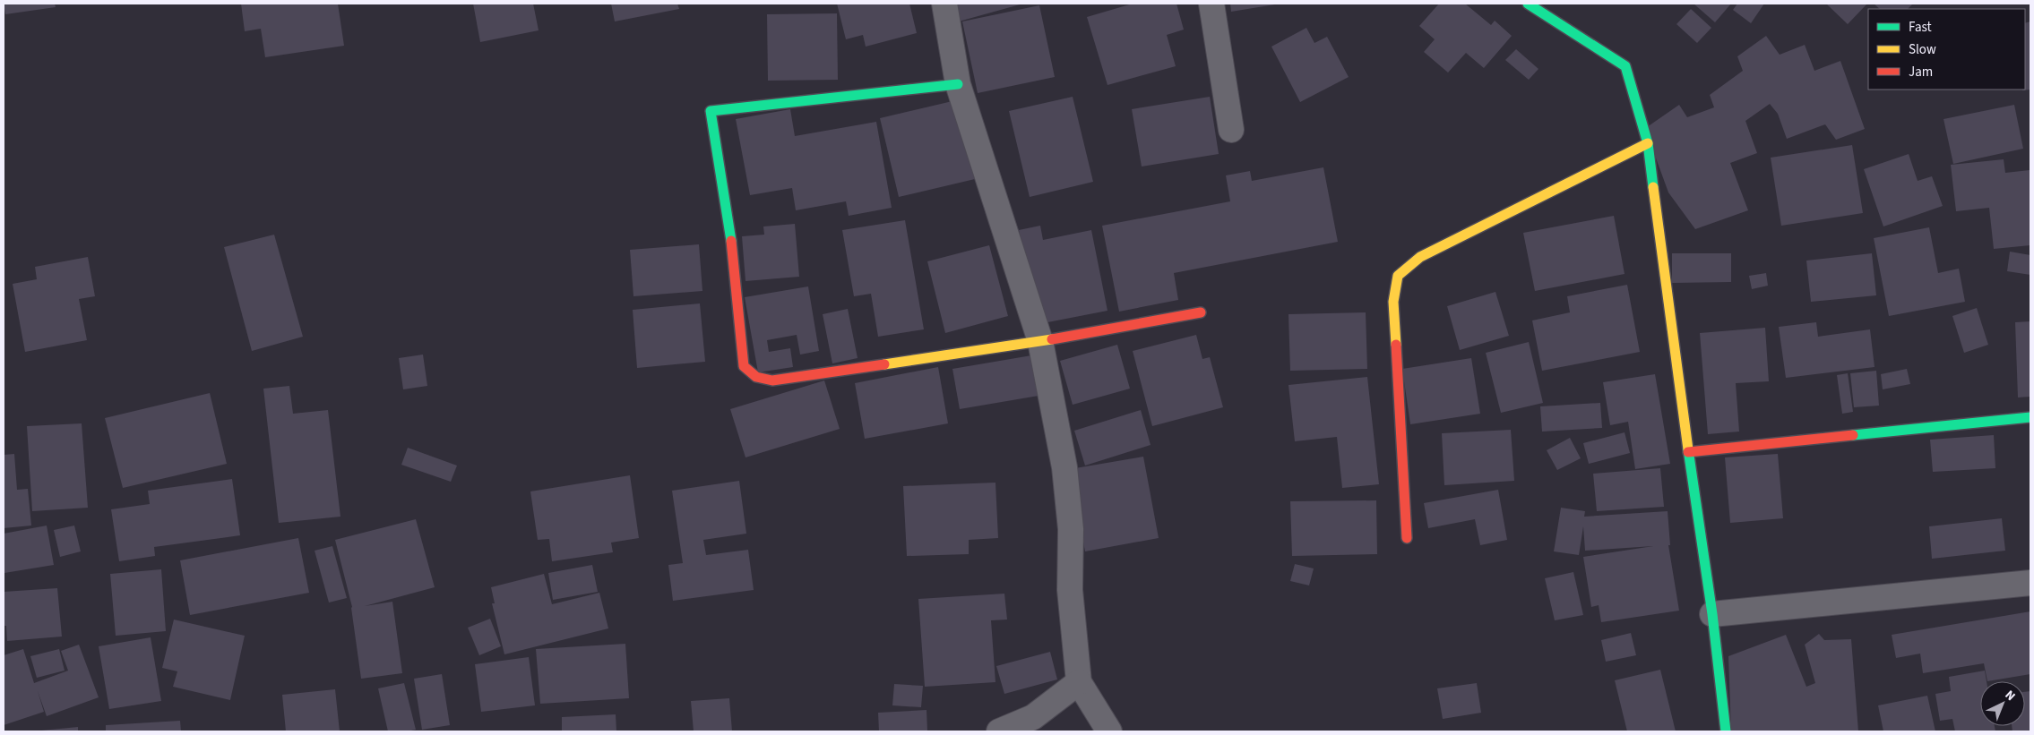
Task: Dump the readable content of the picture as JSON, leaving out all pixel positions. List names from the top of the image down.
{
  "legend": ["Fast", "Slow", "Jam"],
  "north": "top right"
}
